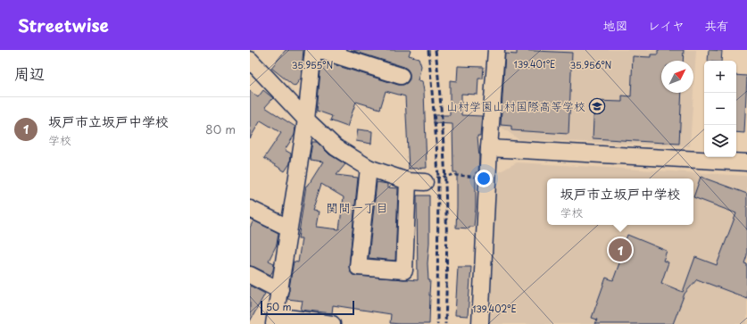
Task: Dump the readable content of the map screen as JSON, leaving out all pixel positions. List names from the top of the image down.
{
  "districts": ["関間一丁目"],
  "places": {
    "school or university": ["山村学園山村国際高等学校"]
  },
  "scale_bar": "50 m",
  "north": "top right",
  "page": {
    "header": "Streetwise",
    "nav": ["地図", "レイヤ", "共有"],
    "heading": "周辺",
    "map_buttons": ["+", "−"],
    "list": [
      {
        "mark": "1",
        "name": "坂戸市立坂戸中学校",
        "note": "学校",
        "value": "80 m"
      }
    ],
    "popup": ["坂戸市立坂戸中学校", "学校"],
    "pins": "1",
    "scale": "50 m"
  },
  "coordinates": [
    "139.401°E",
    "35.955°N",
    "35.956°N",
    "139.402°E"
  ]
}
